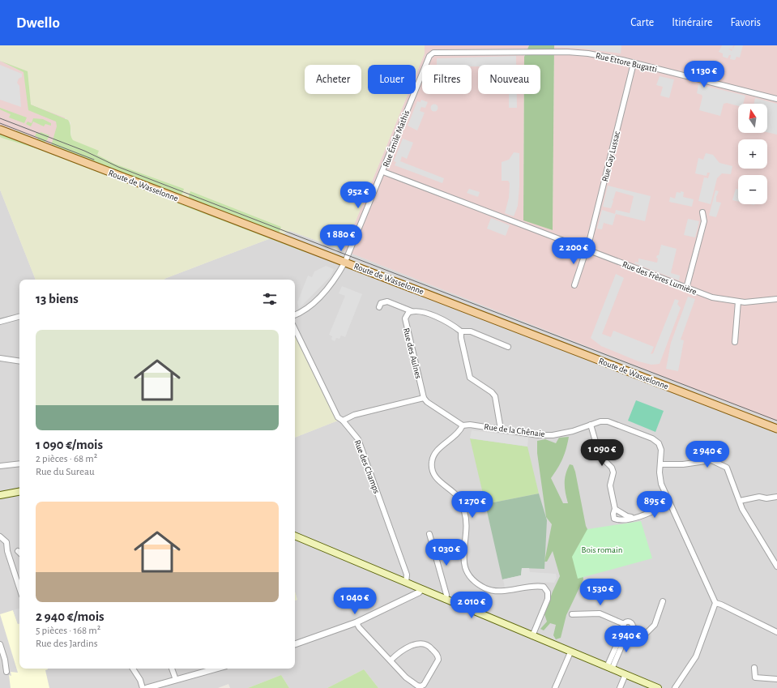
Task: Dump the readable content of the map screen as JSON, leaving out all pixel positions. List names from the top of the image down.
{
  "streets": {
    "main road": ["Route de Wasselonne"],
    "street": [
      "Rue Ettore Bugatti",
      "Rue Émile Mathis",
      "Rue Gay Lussac",
      "Rue des Frères Lumière",
      "Rue des Aulnes",
      "Rue de la Chênaie",
      "Rue des Champs"
    ]
  },
  "crossings": [
    ["Rue Ettore Bugatti", "Rue Émile Mathis"],
    ["Rue Ettore Bugatti", "Rue Gay Lussac"],
    ["Rue Émile Mathis", "Route de Wasselonne"],
    ["Rue Émile Mathis", "Rue des Frères Lumière"],
    ["Rue Gay Lussac", "Rue des Frères Lumière"]
  ],
  "parks": ["Bois romain"],
  "north": "top",
  "page": {
    "header": "Dwello",
    "nav": ["Carte", "Itinéraire", "Favoris"],
    "price": [
      "1 130 €",
      "952 €",
      "1 880 €",
      "2 200 €",
      "1 090 €",
      "2 940 €",
      "1 270 €",
      "895 €",
      "1 030 €",
      "1 530 €",
      "1 040 €",
      "2 010 €",
      "2 940 €"
    ],
    "chip": [
      "Acheter",
      "Louer",
      "Filtres",
      "Nouveau"
    ],
    "map_buttons": ["+", "−"],
    "heading": "13 biens",
    "list": [
      {
        "name": "1 090 €/mois",
        "note": "2 pièces · 68 m² · Rue du Sureau"
      },
      {
        "name": "2 940 €/mois",
        "note": "5 pièces · 168 m² · Rue des Jardins"
      }
    ]
  }
}
